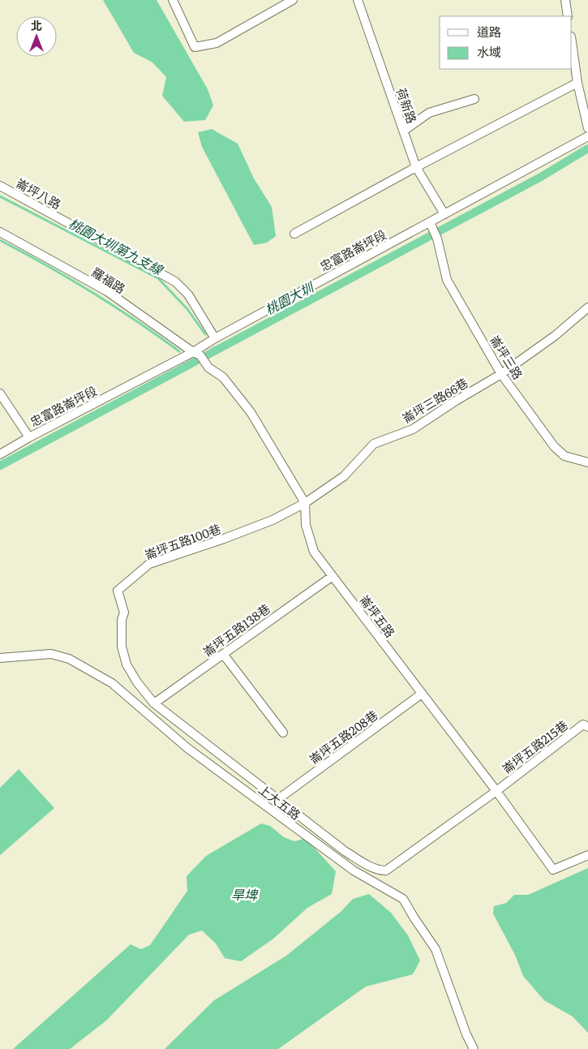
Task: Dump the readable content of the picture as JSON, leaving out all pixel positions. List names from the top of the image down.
{
  "streets": {
    "street": [
      "荷新路",
      "崙坪八路",
      "忠富路崙坪段",
      "羅福路",
      "崙坪三路",
      "崙坪三路66巷",
      "崙坪五路100巷",
      "崙坪五路",
      "崙坪五路138巷",
      "崙坪五路208巷",
      "崙坪五路215巷",
      "上大五路"
    ]
  },
  "crossings": [
    ["荷新路", "忠富路崙坪段"],
    ["崙坪八路", "忠富路崙坪段"],
    ["忠富路崙坪段", "羅福路"],
    ["忠富路崙坪段", "崙坪三路"],
    ["忠富路崙坪段", "崙坪五路"],
    ["羅福路", "崙坪五路"],
    ["崙坪三路", "崙坪三路66巷"],
    ["崙坪三路66巷", "崙坪五路100巷"],
    ["崙坪三路66巷", "崙坪五路"],
    ["崙坪五路100巷", "崙坪五路"],
    ["崙坪五路100巷", "崙坪五路138巷"],
    ["崙坪五路", "崙坪五路138巷"],
    ["崙坪五路", "崙坪五路208巷"],
    ["崙坪五路", "崙坪五路215巷"]
  ],
  "water": ["桃園大圳第九支線", "桃園大圳", "旱埤"],
  "legend": ["道路", "水域"],
  "north": "top"
}
